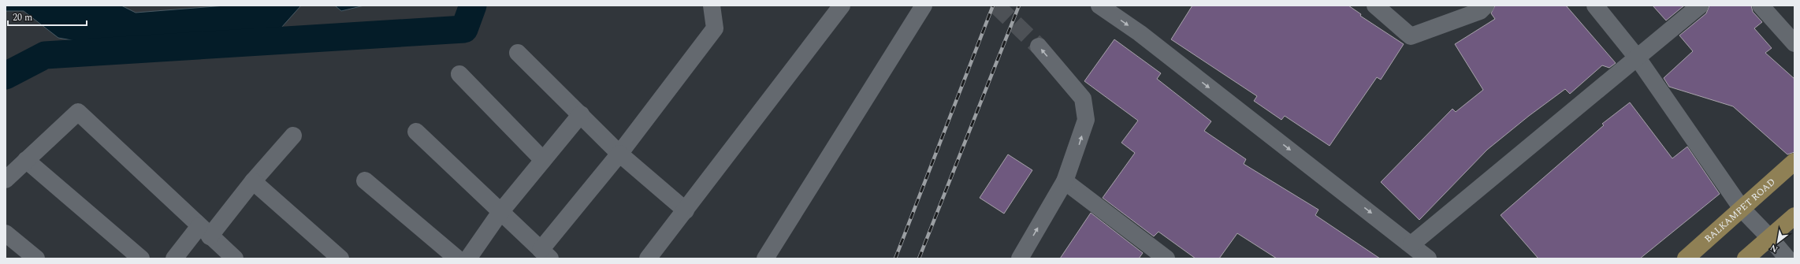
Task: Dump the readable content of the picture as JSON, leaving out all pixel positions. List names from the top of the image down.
{
  "streets": {
    "main road": ["BALKAMPET ROAD"]
  },
  "scale_bar": "20 m",
  "north": "bottom left"
}
